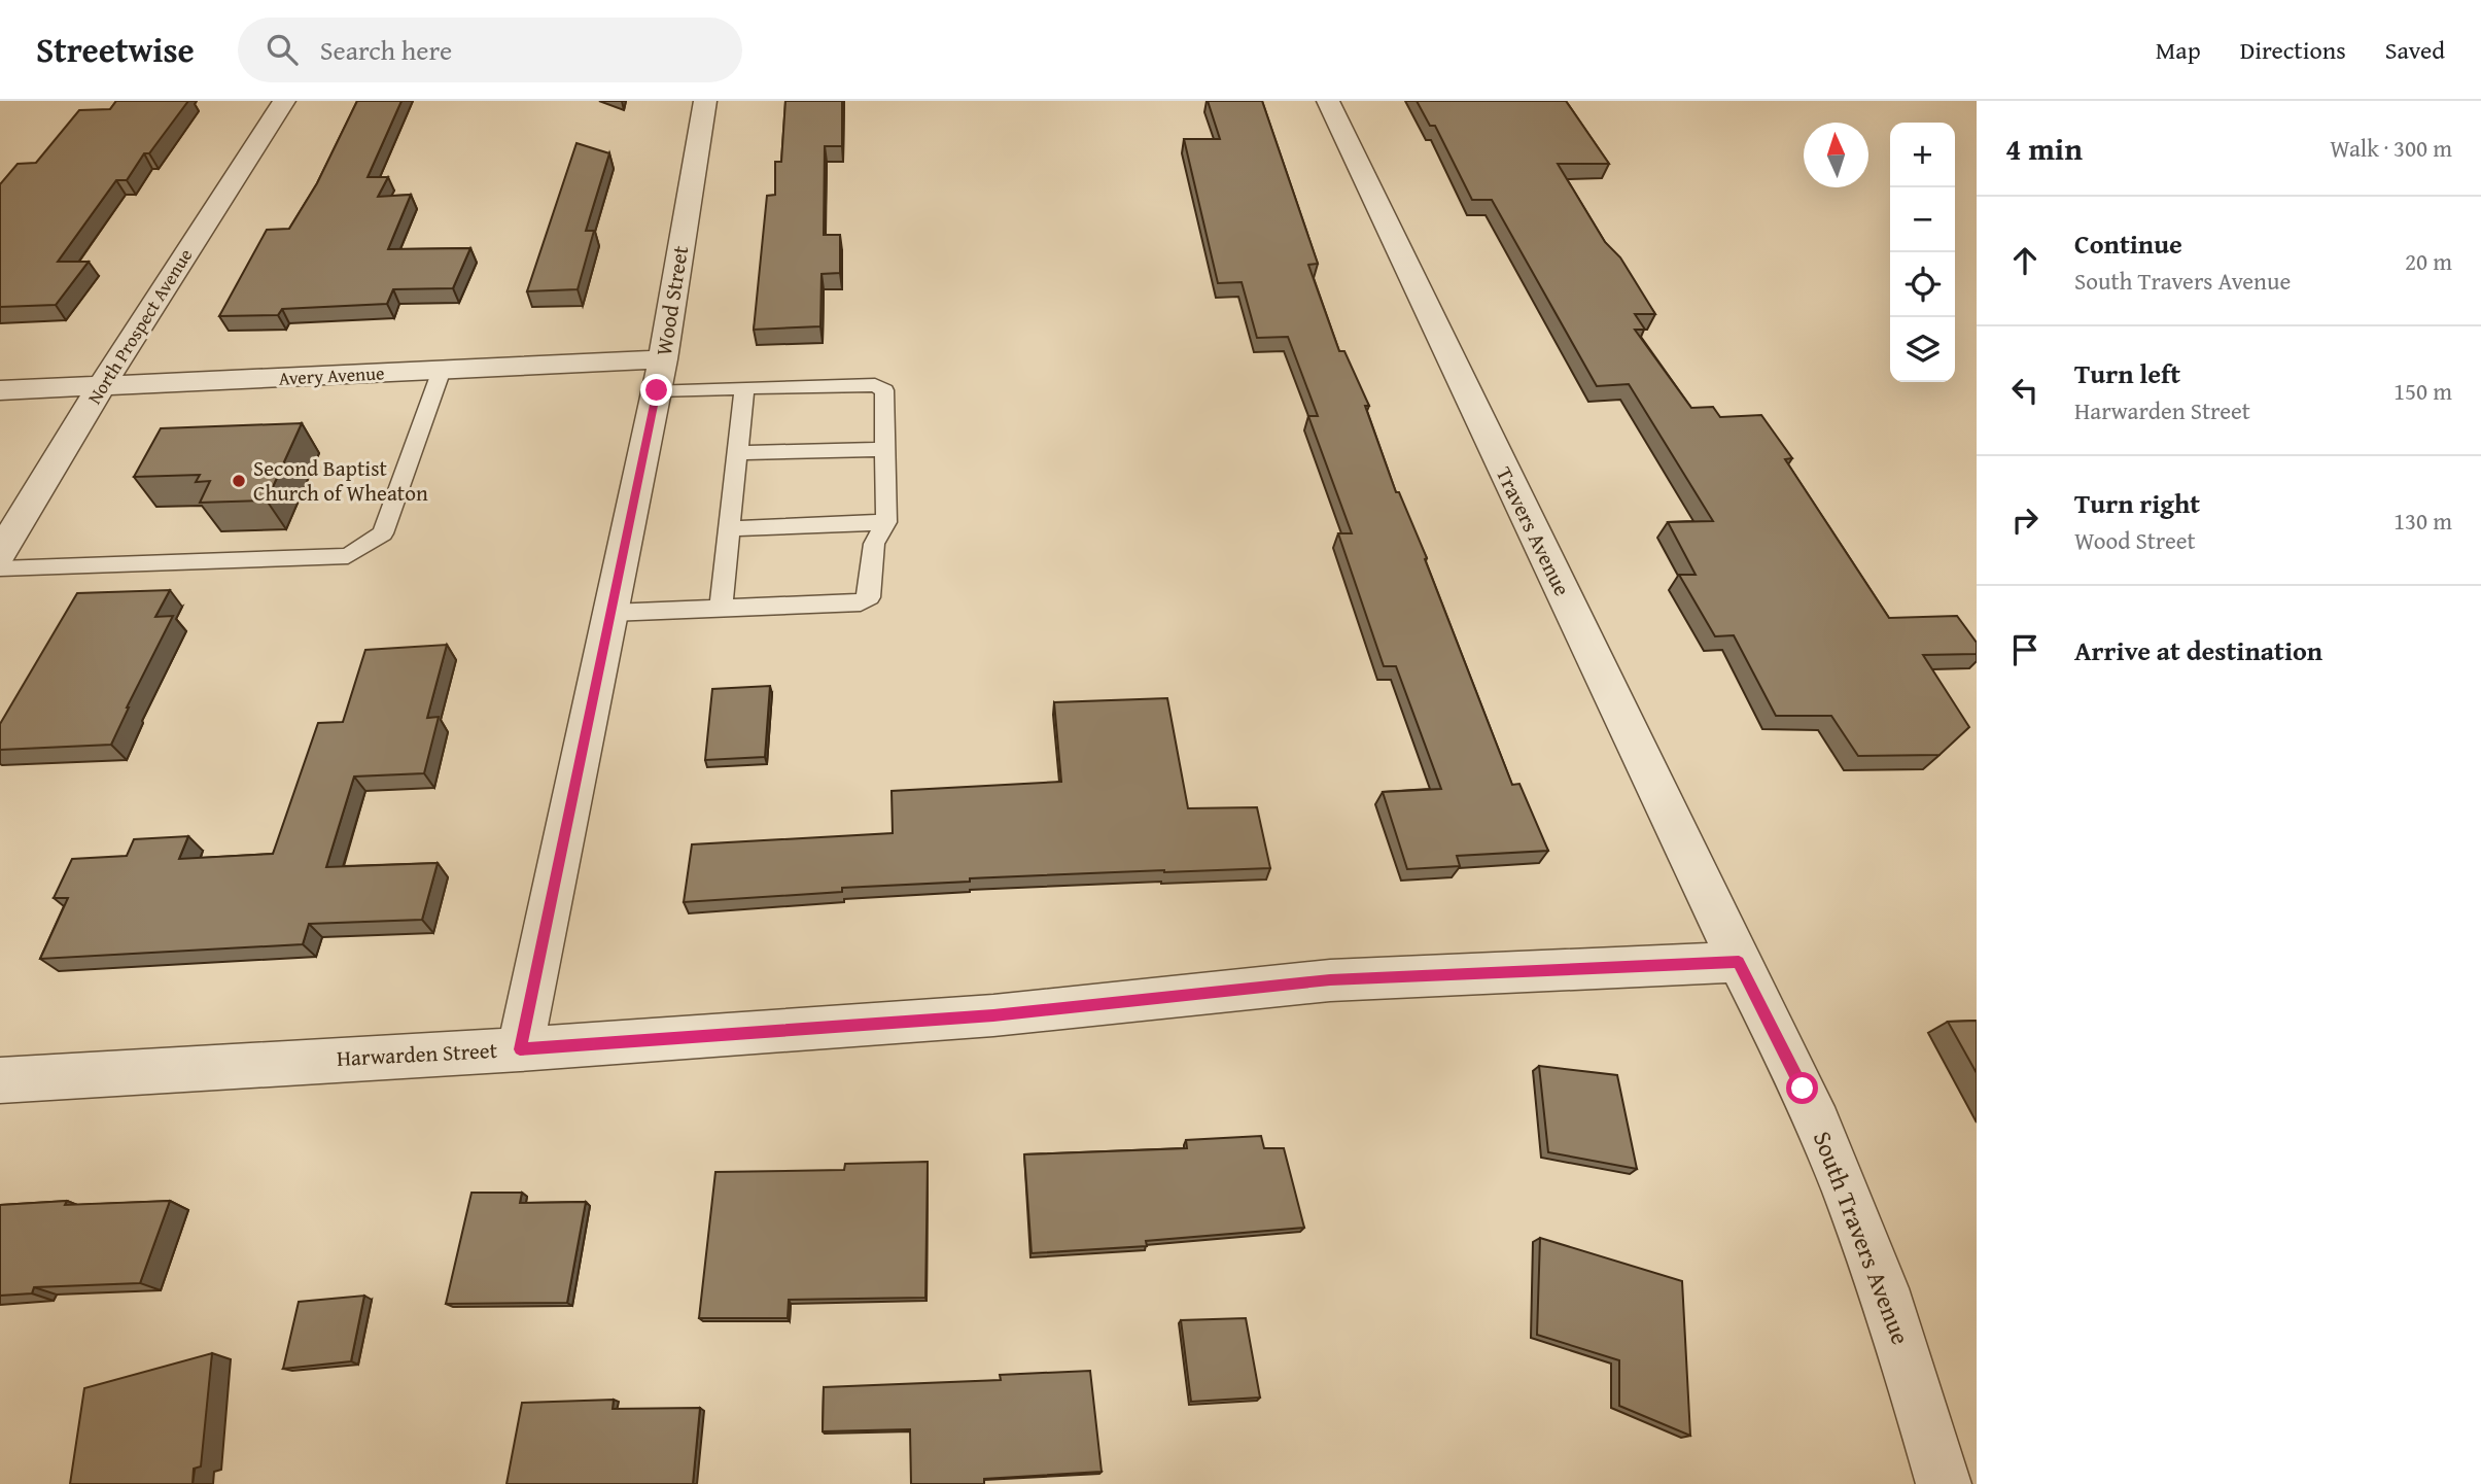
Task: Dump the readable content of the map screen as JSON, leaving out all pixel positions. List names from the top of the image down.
{
  "streets": {
    "street": [
      "Wood Street",
      "North Prospect Avenue",
      "Avery Avenue",
      "Travers Avenue",
      "Harwarden Street",
      "South Travers Avenue"
    ]
  },
  "crossings": [
    ["Wood Street", "Avery Avenue"],
    ["Wood Street", "Harwarden Street"],
    ["North Prospect Avenue", "Avery Avenue"],
    ["Travers Avenue", "Harwarden Street"],
    ["Travers Avenue", "South Travers Avenue"],
    ["Harwarden Street", "South Travers Avenue"]
  ],
  "places": ["Second Baptist Church of Wheaton"],
  "north": "top",
  "page": {
    "header": "Streetwise",
    "search": "Search here",
    "nav": ["Map", "Directions", "Saved"],
    "heading": ["4 min", "Walk · 300 m"],
    "map_buttons": ["+", "−"],
    "list": [
      ["Continue", "South Travers Avenue", "20 m"],
      ["Turn left", "Harwarden Street", "150 m"],
      ["Turn right", "Wood Street", "130 m"],
      "Arrive at destination"
    ]
  }
}
